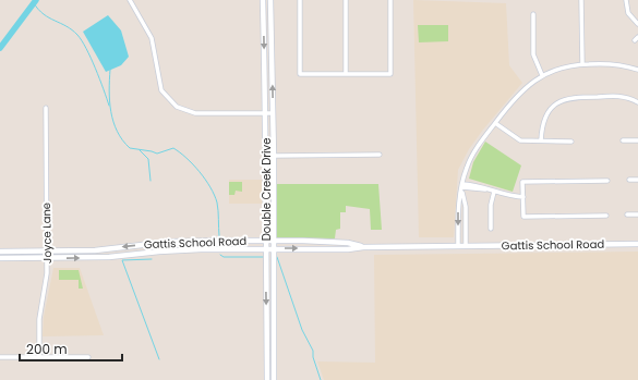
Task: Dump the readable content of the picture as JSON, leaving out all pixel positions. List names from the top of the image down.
{
  "streets": {
    "main road": ["Double Creek Drive", "Gattis School Road"],
    "street": ["Joyce Lane"]
  },
  "crossings": [
    ["Double Creek Drive", "Gattis School Road"],
    ["Joyce Lane", "Gattis School Road"]
  ],
  "scale_bar": "200 m"
}
